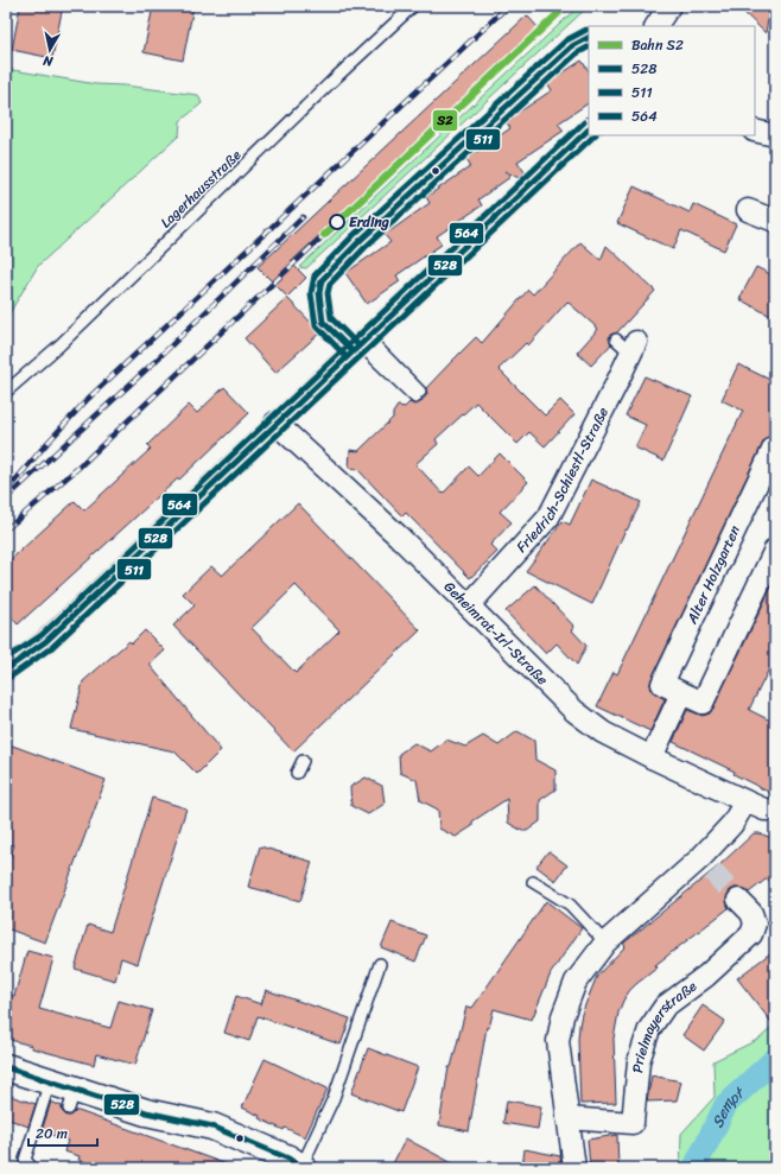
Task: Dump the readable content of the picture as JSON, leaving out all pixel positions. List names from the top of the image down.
{
  "streets": {
    "street": [
      "Friedrich-Schiestl-Straße",
      "Alter Holzgarten",
      "Geheimrat-Irl-Straße",
      "Prielmayerstraße"
    ],
    "lane": ["Lagerhausstraße"]
  },
  "crossings": [
    ["Friedrich-Schiestl-Straße", "Geheimrat-Irl-Straße"]
  ],
  "water": ["Sempt"],
  "places": ["Erding"],
  "lines": [
    "rail line S2",
    "transit line 564",
    "transit line 528",
    "transit line 511"
  ],
  "legend": [
    "Bahn S2",
    "528",
    "511",
    "564"
  ],
  "scale_bar": "20 m",
  "north": "bottom"
}
